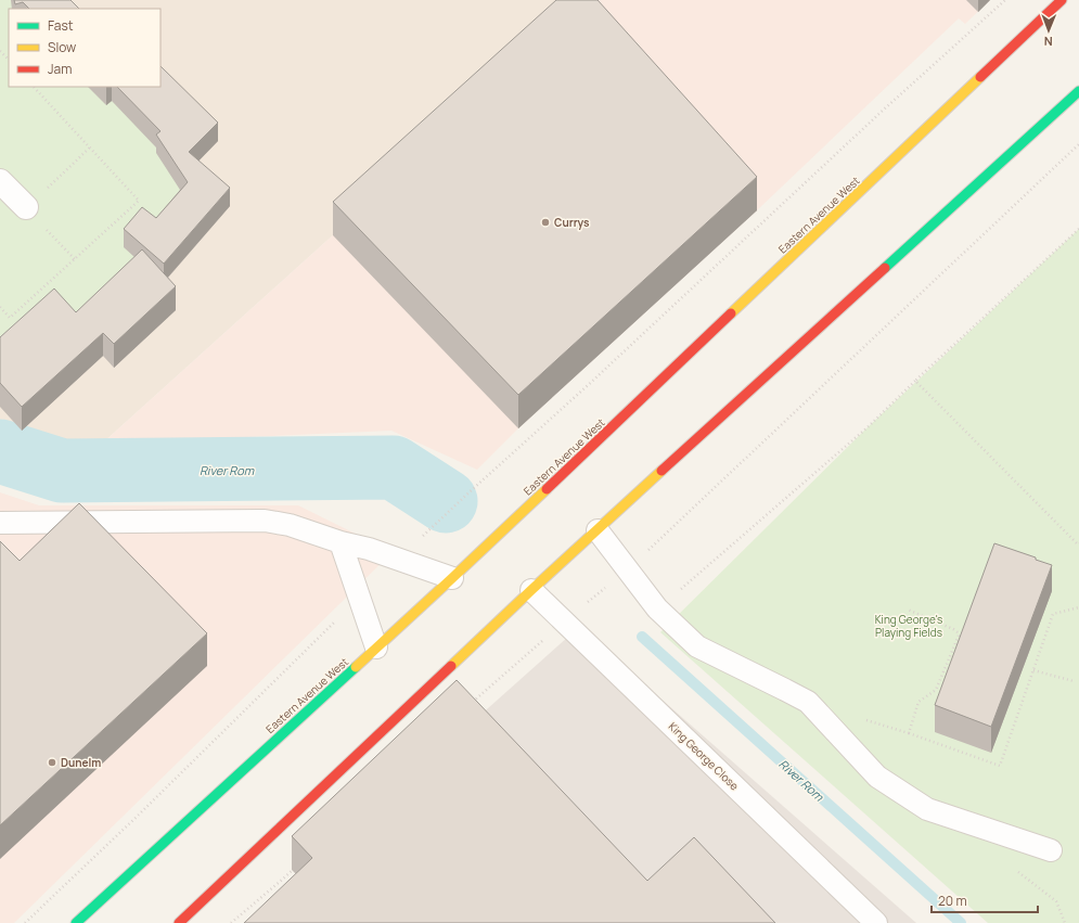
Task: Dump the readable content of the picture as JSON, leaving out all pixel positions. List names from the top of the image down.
{
  "streets": {
    "highway": ["Eastern Avenue West"],
    "lane": ["King George Close"]
  },
  "water": ["River Rom"],
  "parks": ["King George's Playing Fields"],
  "places": ["Currys", "Dunelm"],
  "legend": ["Fast", "Slow", "Jam"],
  "scale_bar": "20 m",
  "north": "bottom"
}
